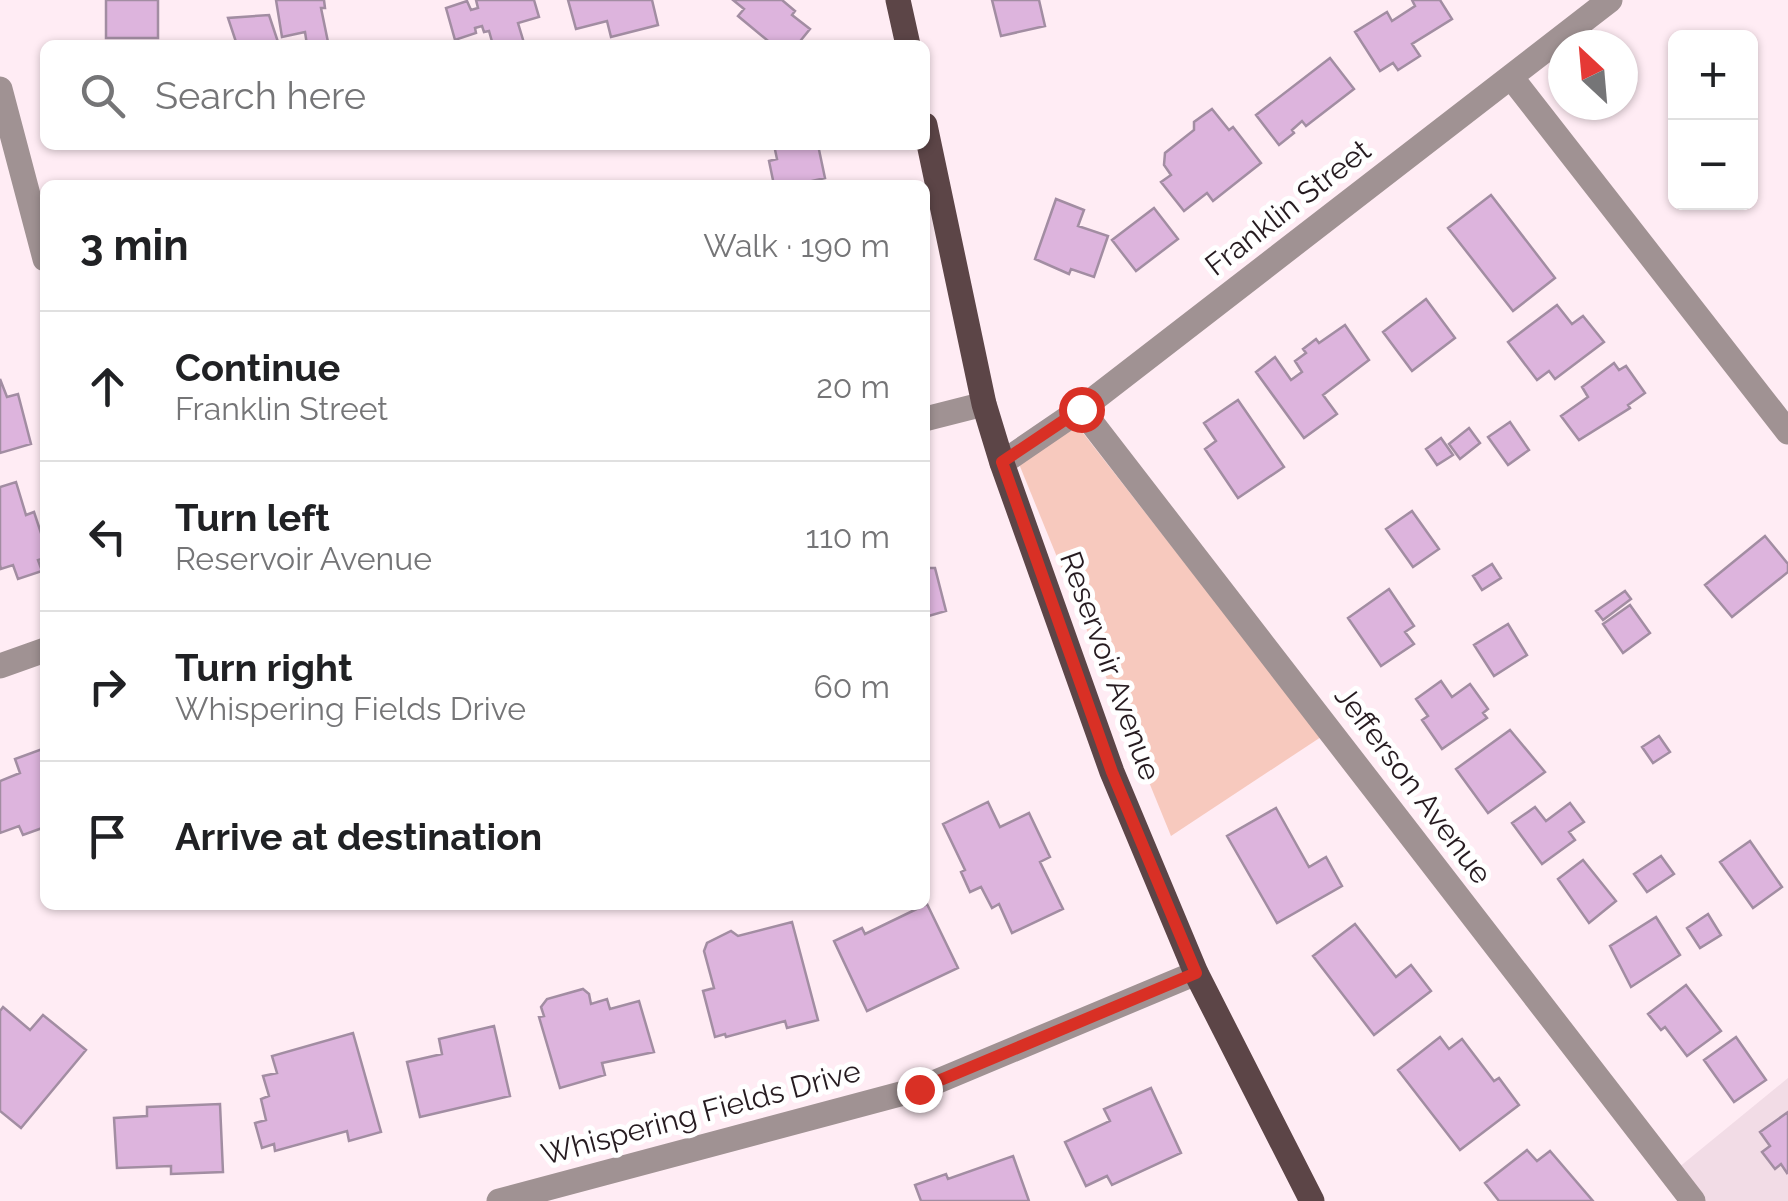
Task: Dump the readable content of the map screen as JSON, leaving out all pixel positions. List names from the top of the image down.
{
  "streets": {
    "main road": ["Reservoir Avenue"],
    "street": ["Franklin Street", "Jefferson Avenue", "Whispering Fields Drive"]
  },
  "crossings": [
    ["Franklin Street", "Reservoir Avenue"],
    ["Franklin Street", "Jefferson Avenue"],
    ["Reservoir Avenue", "Whispering Fields Drive"]
  ],
  "north": "top left",
  "page": {
    "map_buttons": ["+", "−"],
    "search": "Search here",
    "heading": ["3 min", "Walk · 190 m"],
    "list": [
      ["Continue", "Franklin Street", "20 m"],
      ["Turn left", "Reservoir Avenue", "110 m"],
      ["Turn right", "Whispering Fields Drive", "60 m"],
      "Arrive at destination"
    ]
  }
}
